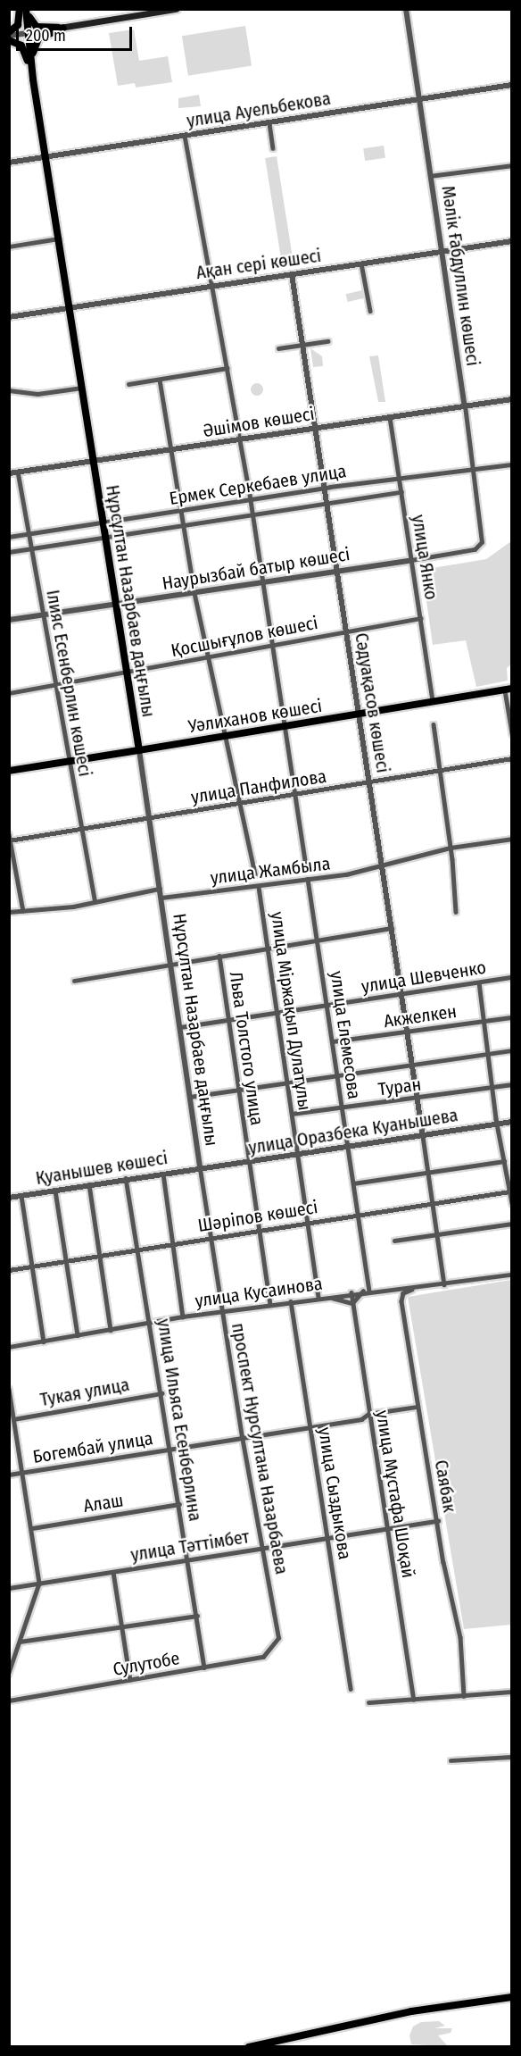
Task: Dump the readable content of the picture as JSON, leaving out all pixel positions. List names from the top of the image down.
{
  "streets": {
    "highway": ["Нұрсұлтан Назарбаев даңғылы", "Уәлиханов көшесі"],
    "street": [
      "улица Ауельбекова",
      "Ақан сері көшесі",
      "Мәлік Ғабдуллин көшесі",
      "Әшімов көшесі",
      "Ермек Серкебаев улица",
      "улица Янко",
      "Наурызбай батыр көшесі",
      "Қосшығұлов көшесі",
      "Ілияс Есенберлин көшесі",
      "Сәдуақасов көшесі",
      "улица Панфилова",
      "улица Жамбыла",
      "улица Шевченко",
      "улица Міржақып Дулатұлы",
      "Акжелкен",
      "улица Елемесова",
      "Льва Толстого улица",
      "Туран",
      "улица Оразбека Куанышева",
      "Қуанышев көшесі",
      "Шәріпов көшесі",
      "улица Кусаинова",
      "Тукая улица",
      "улица Ильяса Есенберлина",
      "Богембай улица",
      "проспект Нурсултана Назарбаева",
      "Саябак",
      "улица Сыздыкова",
      "улица Мұстафа Шоқай",
      "Алаш",
      "улица Тәттімбет",
      "Сулутобе"
    ]
  },
  "crossings": [
    ["улица Ауельбекова", "Мәлік Ғабдуллин көшесі"],
    ["улица Ауельбекова", "Нұрсұлтан Назарбаев даңғылы"],
    ["Ақан сері көшесі", "Мәлік Ғабдуллин көшесі"],
    ["Ақан сері көшесі", "Нұрсұлтан Назарбаев даңғылы"],
    ["Ақан сері көшесі", "Сәдуақасов көшесі"],
    ["Мәлік Ғабдуллин көшесі", "Әшімов көшесі"],
    ["Мәлік Ғабдуллин көшесі", "Ермек Серкебаев улица"],
    ["Мәлік Ғабдуллин көшесі", "улица Янко"],
    ["Мәлік Ғабдуллин көшесі", "Наурызбай батыр көшесі"],
    ["Әшімов көшесі", "улица Янко"],
    ["Әшімов көшесі", "Нұрсұлтан Назарбаев даңғылы"],
    ["Әшімов көшесі", "Ілияс Есенберлин көшесі"],
    ["Әшімов көшесі", "Сәдуақасов көшесі"],
    ["Ермек Серкебаев улица", "улица Янко"],
    ["Ермек Серкебаев улица", "Нұрсұлтан Назарбаев даңғылы"],
    ["Ермек Серкебаев улица", "Ілияс Есенберлин көшесі"],
    ["Ермек Серкебаев улица", "Сәдуақасов көшесі"],
    ["улица Янко", "Наурызбай батыр көшесі"],
    ["улица Янко", "Қосшығұлов көшесі"],
    ["улица Янко", "Уәлиханов көшесі"],
    ["Наурызбай батыр көшесі", "Нұрсұлтан Назарбаев даңғылы"],
    ["Наурызбай батыр көшесі", "Ілияс Есенберлин көшесі"],
    ["Наурызбай батыр көшесі", "Сәдуақасов көшесі"],
    ["Нұрсұлтан Назарбаев даңғылы", "Қосшығұлов көшесі"],
    ["Нұрсұлтан Назарбаев даңғылы", "Уәлиханов көшесі"],
    ["Нұрсұлтан Назарбаев даңғылы", "улица Панфилова"],
    ["Нұрсұлтан Назарбаев даңғылы", "улица Жамбыла"],
    ["Нұрсұлтан Назарбаев даңғылы", "улица Шевченко"],
    ["Нұрсұлтан Назарбаев даңғылы", "улица Оразбека Куанышева"],
    ["Нұрсұлтан Назарбаев даңғылы", "Қуанышев көшесі"],
    ["Нұрсұлтан Назарбаев даңғылы", "проспект Нурсултана Назарбаева"],
    ["Қосшығұлов көшесі", "Ілияс Есенберлин көшесі"],
    ["Қосшығұлов көшесі", "Сәдуақасов көшесі"],
    ["Ілияс Есенберлин көшесі", "Уәлиханов көшесі"],
    ["Ілияс Есенберлин көшесі", "улица Панфилова"],
    ["Сәдуақасов көшесі", "Уәлиханов көшесі"],
    ["Сәдуақасов көшесі", "улица Панфилова"],
    ["Сәдуақасов көшесі", "улица Жамбыла"],
    ["Сәдуақасов көшесі", "улица Шевченко"],
    ["Сәдуақасов көшесі", "Акжелкен"],
    ["Сәдуақасов көшесі", "Туран"],
    ["Сәдуақасов көшесі", "улица Оразбека Куанышева"],
    ["улица Жамбыла", "улица Міржақып Дулатұлы"],
    ["улица Жамбыла", "улица Елемесова"],
    ["улица Шевченко", "улица Міржақып Дулатұлы"],
    ["улица Шевченко", "улица Елемесова"],
    ["улица Шевченко", "Льва Толстого улица"],
    ["улица Міржақып Дулатұлы", "Туран"],
    ["улица Міржақып Дулатұлы", "улица Оразбека Куанышева"],
    ["улица Міржақып Дулатұлы", "Шәріпов көшесі"],
    ["улица Міржақып Дулатұлы", "улица Кусаинова"],
    ["Акжелкен", "улица Елемесова"],
    ["улица Елемесова", "Туран"],
    ["улица Елемесова", "улица Оразбека Куанышева"],
    ["улица Елемесова", "Шәріпов көшесі"],
    ["улица Елемесова", "улица Кусаинова"],
    ["Льва Толстого улица", "улица Оразбека Куанышева"],
    ["Льва Толстого улица", "Шәріпов көшесі"],
    ["Льва Толстого улица", "улица Кусаинова"],
    ["улица Оразбека Куанышева", "Қуанышев көшесі"],
    ["улица Оразбека Куанышева", "проспект Нурсултана Назарбаева"],
    ["Қуанышев көшесі", "улица Ильяса Есенберлина"],
    ["Қуанышев көшесі", "проспект Нурсултана Назарбаева"],
    ["Шәріпов көшесі", "улица Ильяса Есенберлина"],
    ["Шәріпов көшесі", "проспект Нурсултана Назарбаева"],
    ["улица Кусаинова", "улица Ильяса Есенберлина"],
    ["улица Кусаинова", "проспект Нурсултана Назарбаева"],
    ["улица Кусаинова", "Саябак"],
    ["улица Кусаинова", "улица Сыздыкова"],
    ["улица Кусаинова", "улица Мұстафа Шоқай"],
    ["Тукая улица", "улица Ильяса Есенберлина"],
    ["улица Ильяса Есенберлина", "Богембай улица"],
    ["улица Ильяса Есенберлина", "Алаш"],
    ["улица Ильяса Есенберлина", "улица Тәттімбет"],
    ["улица Ильяса Есенберлина", "Сулутобе"],
    ["Богембай улица", "проспект Нурсултана Назарбаева"],
    ["Богембай улица", "Саябак"],
    ["Богембай улица", "улица Сыздыкова"],
    ["Богембай улица", "улица Мұстафа Шоқай"],
    ["проспект Нурсултана Назарбаева", "улица Тәттімбет"],
    ["проспект Нурсултана Назарбаева", "Сулутобе"],
    ["Саябак", "улица Тәттімбет"],
    ["улица Сыздыкова", "улица Тәттімбет"],
    ["улица Мұстафа Шоқай", "улица Тәттімбет"]
  ],
  "scale_bar": "200 m"
}
